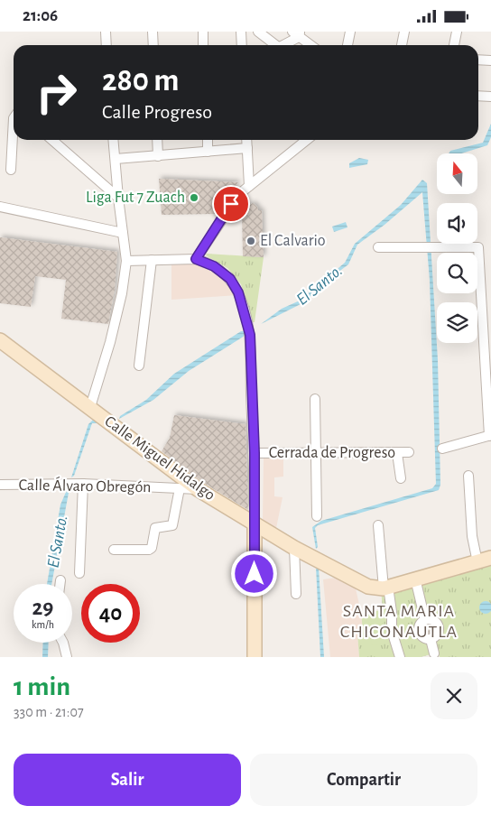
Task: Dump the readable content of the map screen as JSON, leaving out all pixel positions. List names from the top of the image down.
{
  "streets": {
    "street": ["Cerrada de Progreso", "Calle Miguel Hidalgo", "Calle Álvaro Obregón"]
  },
  "crossings": [
    ["Calle Miguel Hidalgo", "Calle Álvaro Obregón"]
  ],
  "districts": ["SANTA MARIA CHICONAUTLA"],
  "water": ["El Santo."],
  "places": ["Liga Fut 7 Zuach", "El Calvario"],
  "north": "top",
  "page": {
    "status": "21:06",
    "turn": ["280 m", "Calle Progreso"],
    "speed": "29 km/h",
    "limit": "40",
    "heading": ["1 min", "330 m · 21:07"],
    "buttons": ["Salir", "Compartir"]
  }
}
